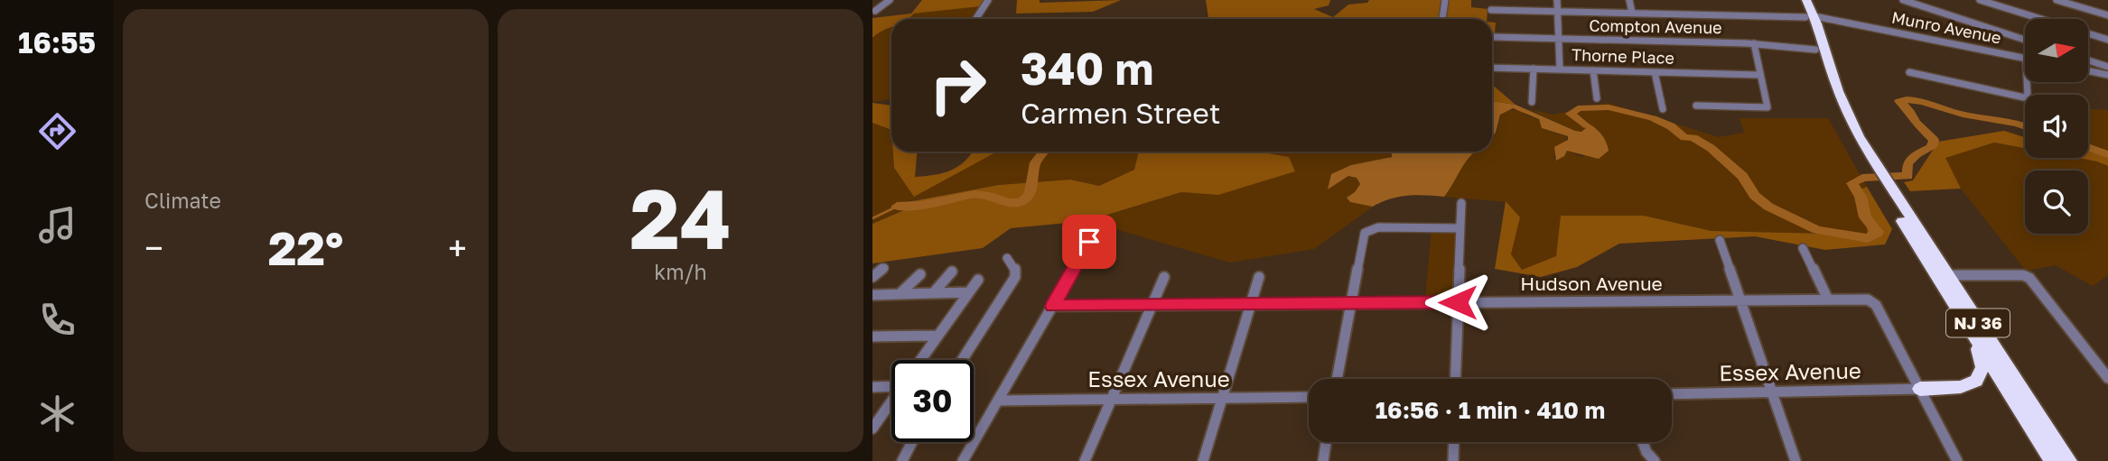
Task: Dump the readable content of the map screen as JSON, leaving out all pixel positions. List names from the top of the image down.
{
  "streets": {
    "highway": ["NJ 36"],
    "street": [
      "Compton Avenue",
      "Munro Avenue",
      "Thorne Place",
      "Hudson Avenue",
      "Essex Avenue"
    ]
  },
  "crossings": [
    ["Compton Avenue", "NJ 36"],
    ["Munro Avenue", "NJ 36"],
    ["Hudson Avenue", "Essex Avenue"]
  ],
  "north": "right",
  "page": {
    "tabs": "16:55",
    "tile": [
      "Climate",
      ["24", "km/h"]
    ],
    "turn": ["340 m", "Carmen Street"],
    "heat": ["−", "22°", "+"],
    "limit": "30",
    "trip": "16:56 · 1 min · 410 m"
  }
}
